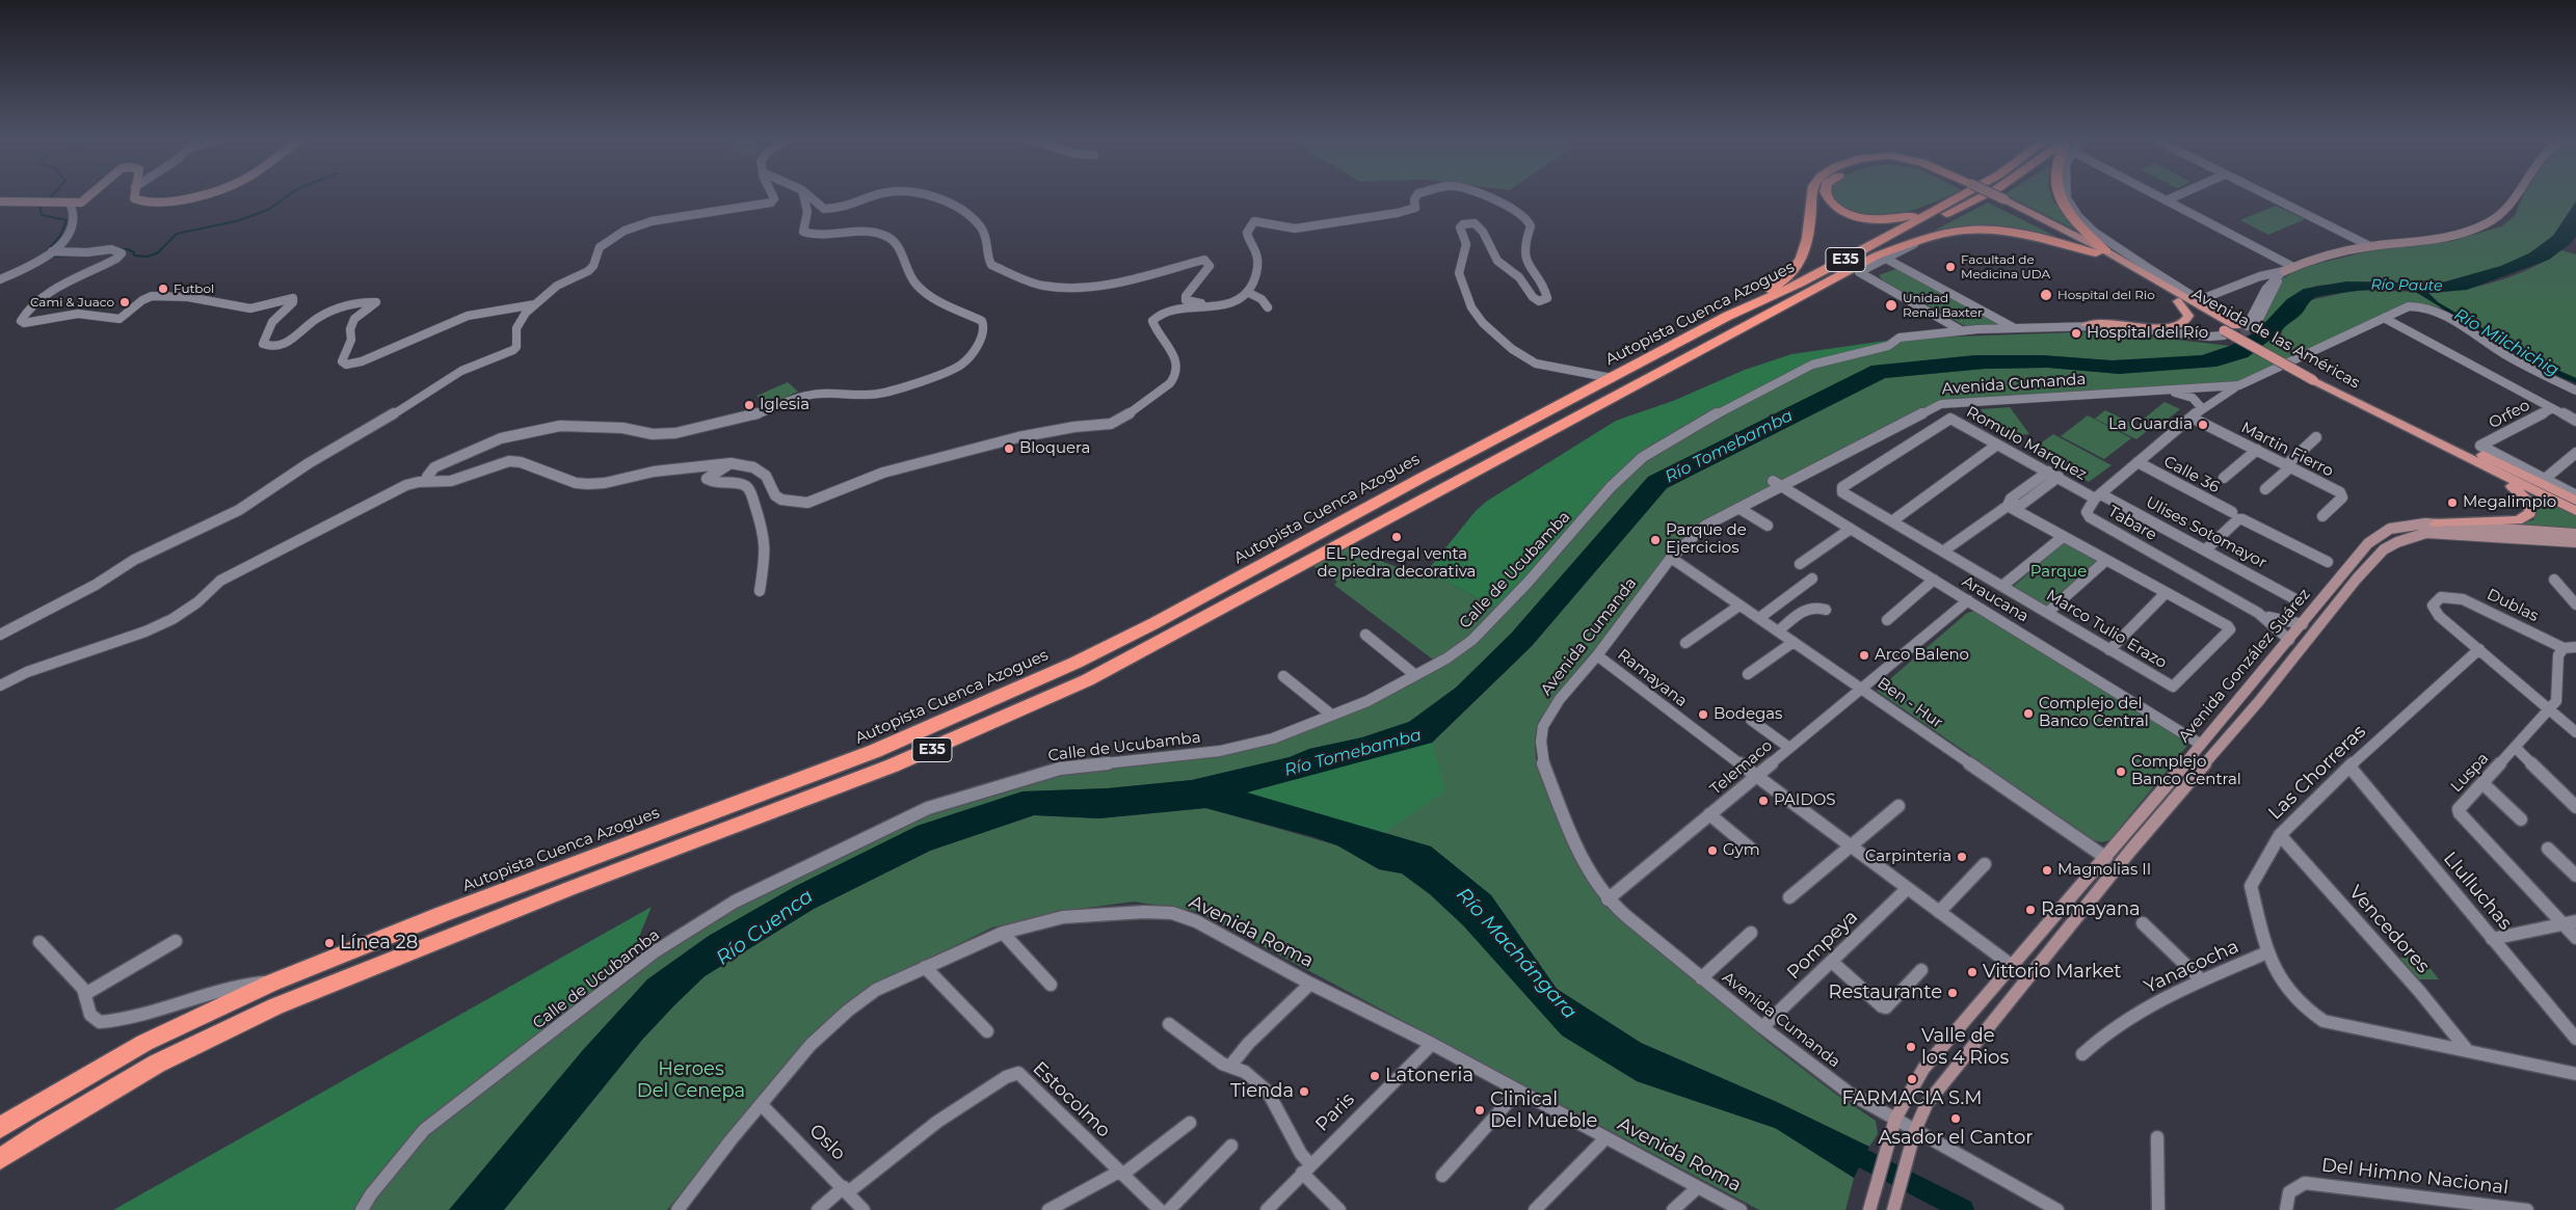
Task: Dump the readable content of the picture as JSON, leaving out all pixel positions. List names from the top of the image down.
{
  "streets": {
    "highway": ["E35", "Autopista Cuenca Azogues"],
    "main road": ["Avenida de las Américas", "Avenida González Suárez"],
    "street": [
      "Avenida Cumanda",
      "Orfeo",
      "Romulo Marquez",
      "Martin Fierro",
      "Calle 36",
      "Tabare",
      "Ulises Sotomayor",
      "Calle de Ucubamba",
      "Araucana",
      "Dublas",
      "Marco Tulio Erazo",
      "Ramayana",
      "Ben - Hur",
      "Telemaco",
      "Las Chorreras",
      "Luspa",
      "Llulluchas",
      "Vencedores",
      "Avenida Roma",
      "Pompeya",
      "Yanacocha",
      "Estocolmo",
      "Paris",
      "Oslo",
      "Del Himno Nacional"
    ]
  },
  "crossings": [
    ["E35", "Autopista Cuenca Azogues"],
    ["Avenida Cumanda", "Tabare"],
    ["Avenida Cumanda", "Araucana"],
    ["Avenida Cumanda", "Avenida González Suárez"],
    ["Avenida Cumanda", "Ramayana"],
    ["Avenida Cumanda", "Ben - Hur"],
    ["Avenida Cumanda", "Telemaco"],
    ["Avenida Cumanda", "Pompeya"],
    ["Romulo Marquez", "Tabare"],
    ["Romulo Marquez", "Ulises Sotomayor"],
    ["Romulo Marquez", "Marco Tulio Erazo"],
    ["Martin Fierro", "Tabare"],
    ["Calle 36", "Tabare"],
    ["Tabare", "Ulises Sotomayor"],
    ["Tabare", "Avenida González Suárez"],
    ["Araucana", "Avenida González Suárez"],
    ["Araucana", "Telemaco"],
    ["Dublas", "Las Chorreras"],
    ["Dublas", "Luspa"],
    ["Avenida González Suárez", "Ramayana"],
    ["Avenida González Suárez", "Ben - Hur"],
    ["Ramayana", "Telemaco"],
    ["Ramayana", "Pompeya"],
    ["Ben - Hur", "Telemaco"],
    ["Las Chorreras", "Llulluchas"],
    ["Las Chorreras", "Vencedores"],
    ["Las Chorreras", "Yanacocha"],
    ["Avenida Roma", "Paris"],
    ["Avenida Roma", "Oslo"],
    ["Estocolmo", "Oslo"]
  ],
  "water": [
    "Río Paute",
    "Río Milchichig",
    "Río Tomebamba",
    "Río Cuenca",
    "Río Machángara"
  ],
  "parks": ["Parque", "Heroes Del Cenepa"],
  "places": [
    "Facultad de Medicina UDA",
    "Futbol",
    "Hospital del Rio",
    "Cami & Juaco",
    "Unidad Renal Baxter",
    "Hospital del Río",
    "Iglesia",
    "La Guardia",
    "Bloquera",
    "Megalimpio",
    "EL Pedregal venta de piedra decorativa",
    "Parque de Ejercicios",
    "Arco Baleno",
    "Complejo del Banco Central",
    "Bodegas",
    "Complejo Banco Central",
    "PAIDOS",
    "Gym",
    "Carpinteria",
    "Magnolias II",
    "Ramayana",
    "Línea 28",
    "Vittorio Market",
    "Restaurante",
    "Valle de los 4 Rios",
    "Latoneria",
    "FARMACIA S.M",
    "Tienda",
    "Clinical Del Mueble",
    "Asador el Cantor"
  ]
}
